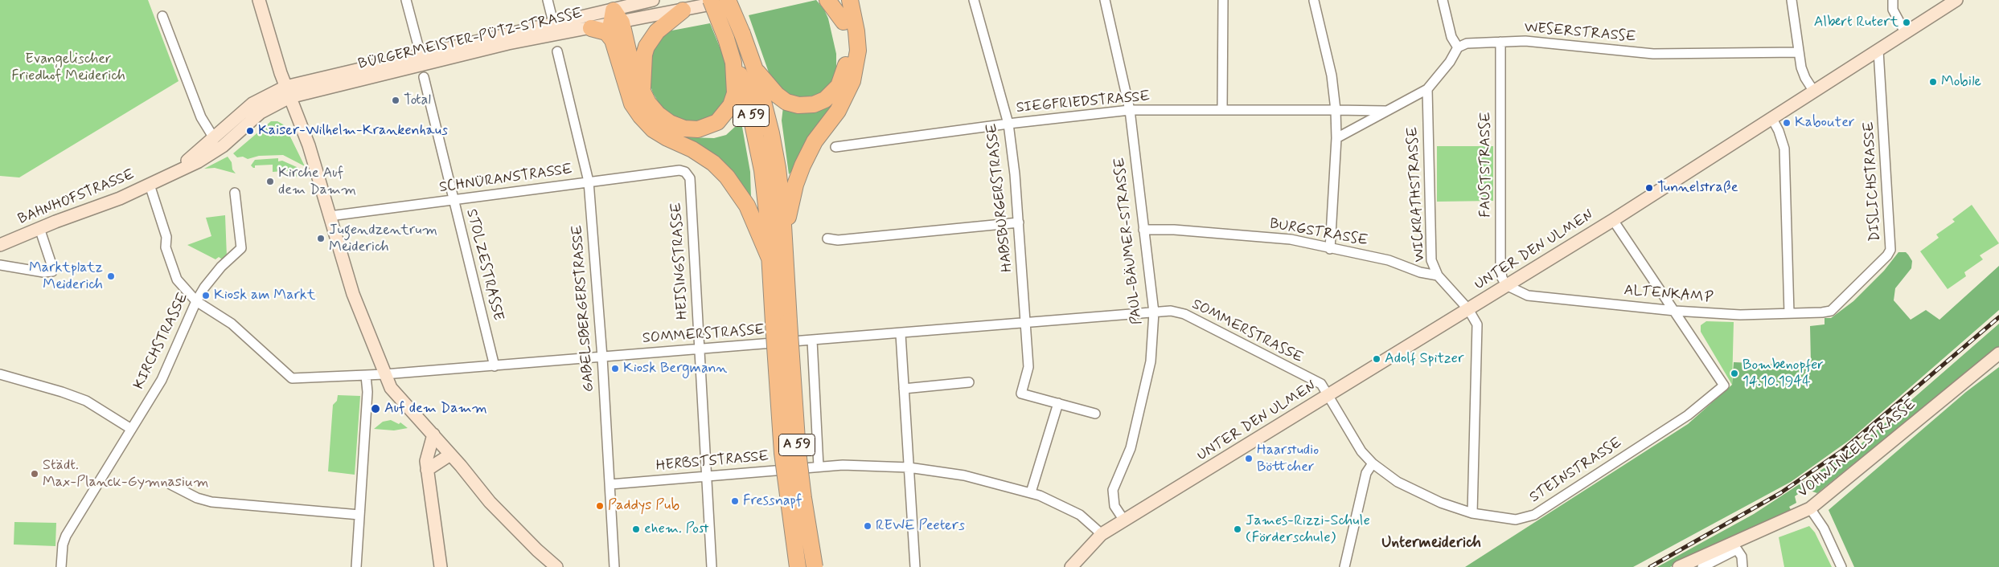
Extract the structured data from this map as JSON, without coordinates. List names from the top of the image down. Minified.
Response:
{"streets":{"highway":["A 59"],"street":["WESERSTRASSE","BÜRGERMEISTER-PÜTZ-STRASSE","SIEGFRIEDSTRASSE","FAUSTSTRASSE","SCHNÜRANSTRASSE","DISLICHSTRASSE","WICKRATHSTRASSE","BAHNHOFSTRASSE","HABSBURGERSTRASSE","BURGSTRASSE","PAUL-BÄUMER-STRASSE","UNTER DEN ULMEN","HEISINGSTRASSE","STOLZESTRASSE","ALTENKAMP","GABELSBERGERSTRASSE","SOMMERSTRASSE","KIRCHSTRASSE","VOHWINKELSTRASSE","HERBSTSTRASSE","STEINSTRASSE"]},"crossings":[["WESERSTRASSE","FAUSTSTRASSE"],["BÜRGERMEISTER-PÜTZ-STRASSE","A 59"],["BÜRGERMEISTER-PÜTZ-STRASSE","BAHNHOFSTRASSE"],["SIEGFRIEDSTRASSE","HABSBURGERSTRASSE"],["SIEGFRIEDSTRASSE","PAUL-BÄUMER-STRASSE"],["FAUSTSTRASSE","UNTER DEN ULMEN"],["FAUSTSTRASSE","ALTENKAMP"],["SCHNÜRANSTRASSE","HEISINGSTRASSE"],["SCHNÜRANSTRASSE","STOLZESTRASSE"],["SCHNÜRANSTRASSE","GABELSBERGERSTRASSE"],["DISLICHSTRASSE","UNTER DEN ULMEN"],["DISLICHSTRASSE","ALTENKAMP"],["WICKRATHSTRASSE","BURGSTRASSE"],["WICKRATHSTRASSE","UNTER DEN ULMEN"],["WICKRATHSTRASSE","STEINSTRASSE"],["BAHNHOFSTRASSE","SOMMERSTRASSE"],["HABSBURGERSTRASSE","SOMMERSTRASSE"],["BURGSTRASSE","PAUL-BÄUMER-STRASSE"],["PAUL-BÄUMER-STRASSE","UNTER DEN ULMEN"],["PAUL-BÄUMER-STRASSE","SOMMERSTRASSE"],["UNTER DEN ULMEN","ALTENKAMP"],["UNTER DEN ULMEN","SOMMERSTRASSE"],["UNTER DEN ULMEN","STEINSTRASSE"],["HEISINGSTRASSE","SOMMERSTRASSE"],["HEISINGSTRASSE","HERBSTSTRASSE"],["STOLZESTRASSE","SOMMERSTRASSE"],["ALTENKAMP","STEINSTRASSE"],["GABELSBERGERSTRASSE","SOMMERSTRASSE"],["GABELSBERGERSTRASSE","HERBSTSTRASSE"],["SOMMERSTRASSE","KIRCHSTRASSE"],["SOMMERSTRASSE","STEINSTRASSE"]],"districts":["Untermeiderich"],"parks":["Evangelischer Friedhof Meiderich"],"places":["Albert Rutert","Mobile","Total","Kabouter","Kaiser-Wilhelm-Krankenhaus","Kirche Auf dem Damm","Tunnelstraße","Jugendzentrum Meiderich","Marktplatz Meiderich","Kiosk am Markt","Adolf Spitzer","Kiosk Bergmann","Bombenopfer 14.10.1944","Auf dem Damm","Haarstudio Böttcher","Städt. Max-Planck-Gymnasium","Fressnapf","Paddys Pub","REWE Peeters","ehem. Post","James-Rizzi-Schule (Förderschule)"]}
